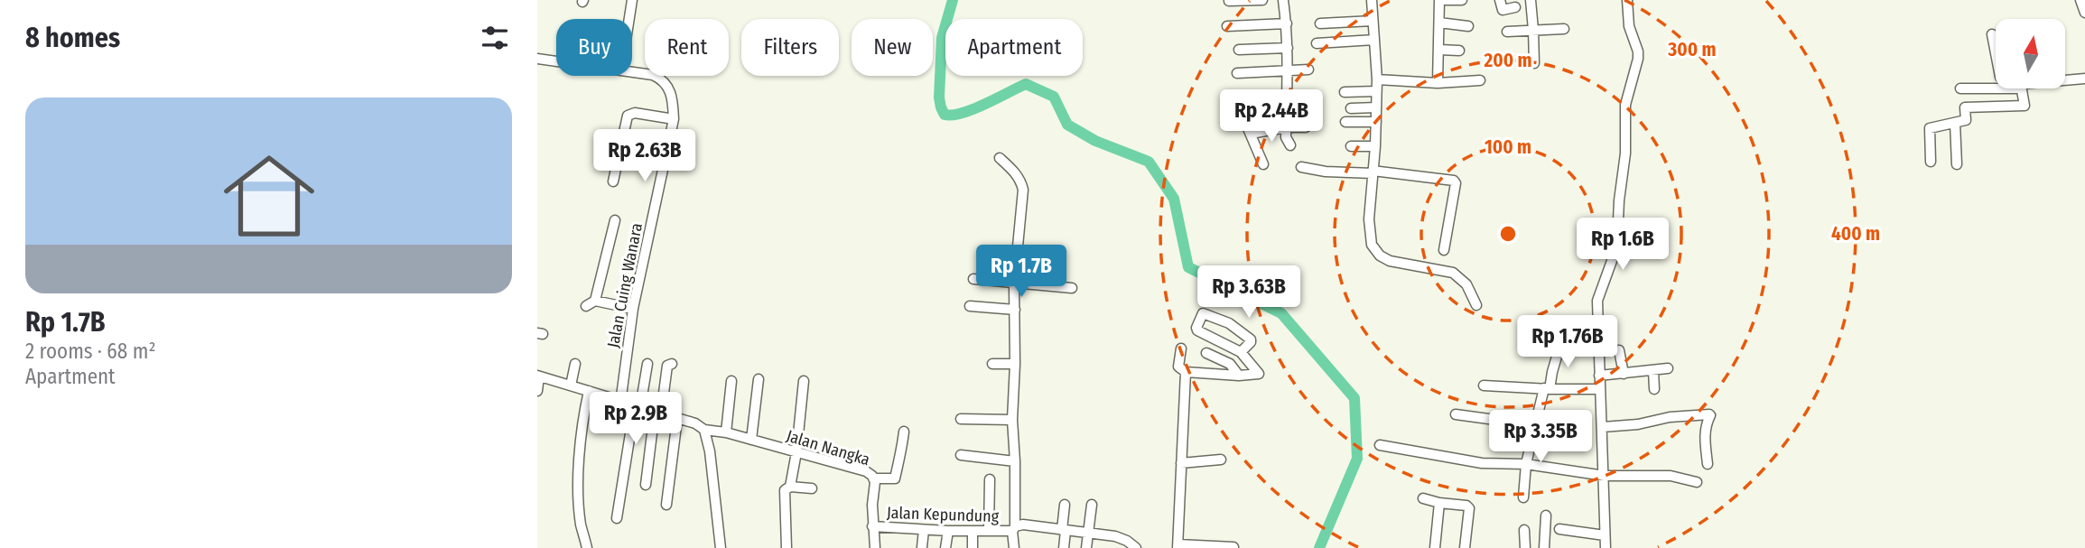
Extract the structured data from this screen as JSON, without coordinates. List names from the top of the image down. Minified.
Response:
{"streets":{"street":["Jalan Cuing Wanara","Jalan Nangka","Jalan Kepundung"]},"crossings":[["Jalan Cuing Wanara","Jalan Nangka"],["Jalan Nangka","Jalan Kepundung"]],"north":"top","page":{"heading":"8 homes","chip":["Buy","Rent","Filters","New","Apartment"],"list":[{"name":"Rp 1.7B","note":"2 rooms · 68 m² · Apartment"}],"price":["Rp 2.44B","Rp 2.63B","Rp 1.6B","Rp 1.7B","Rp 3.63B","Rp 1.76B","Rp 2.9B","Rp 3.35B"]},"rings":["300 m","200 m","100 m","400 m"]}
